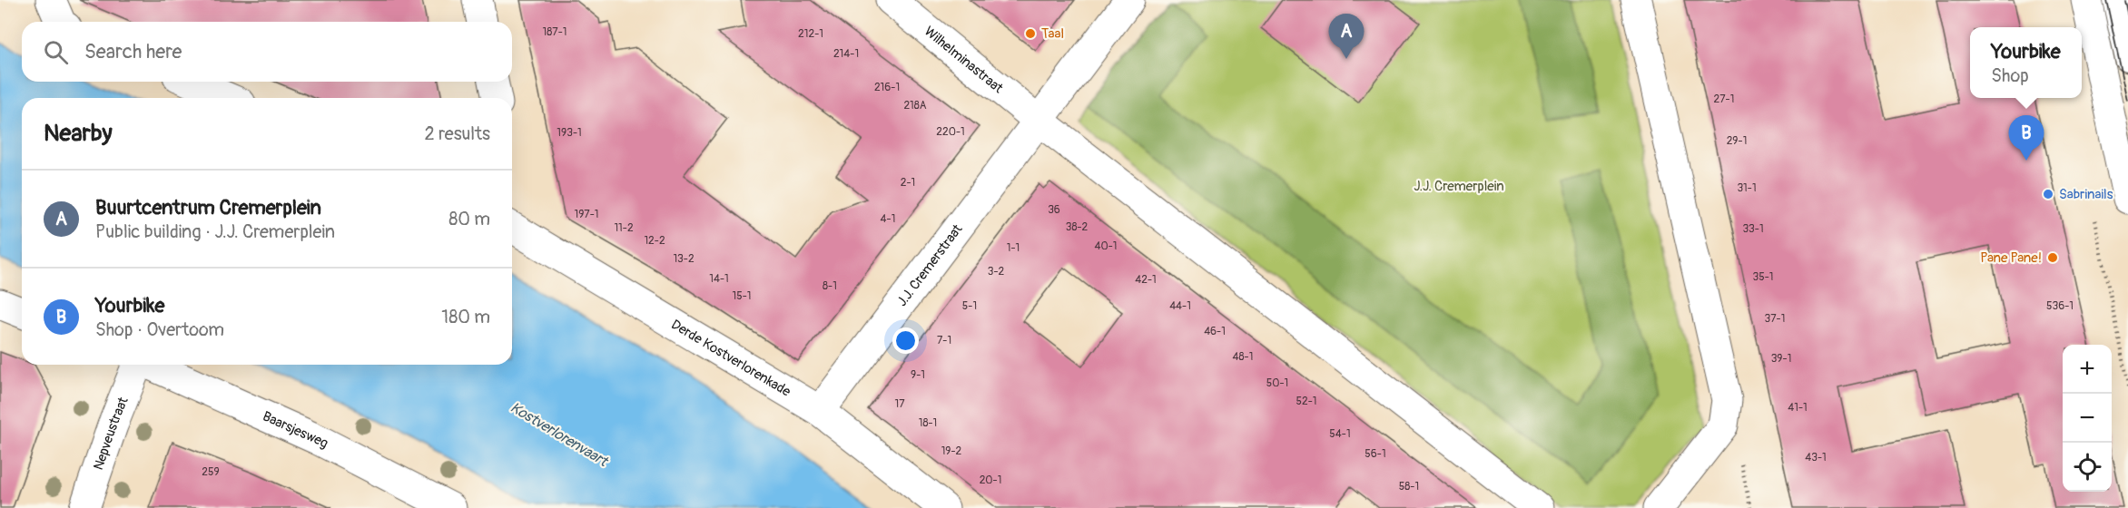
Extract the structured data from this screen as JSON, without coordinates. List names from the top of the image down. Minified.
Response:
{"streets":{"street":["Wilhelminastraat","J.J. Cremerstraat","Derde Kostverlorenkade","Baarsjesweg","Nepveustraat"]},"crossings":[["Wilhelminastraat","J.J. Cremerstraat"],["J.J. Cremerstraat","Derde Kostverlorenkade"]],"water":["Kostverlorenvaart"],"parks":["J.J. Cremerplein"],"places":["Taal","Sabrinails","Pane Pane!"],"house_numbers":["187-1","212-1","214-1","216-1","27-1","218A","220-1","193-1","29-1","2-1","31-1","36","197-1","4-1","38-2","11-2","33-1","12-2","40-1","1-1","13-2","3-2","35-1","14-1","42-1","8-1","15-1","5-1","44-1","536-1","37-1","46-1","7-1","48-1","39-1","9-1","50-1","52-1","17","41-1","18-1","54-1","19-2","56-1","43-1","259","20-1","58-1"],"page":{"pins":["A","B"],"search":"Search here","popup":["Yourbike","Shop"],"heading":["Nearby","2 results"],"list":[{"mark":"A","name":"Buurtcentrum Cremerplein","note":"Public building · J.J. Cremerplein","value":"80 m"},{"mark":"B","name":"Yourbike","note":"Shop · Overtoom","value":"180 m"}],"map_buttons":["+","−"]}}
